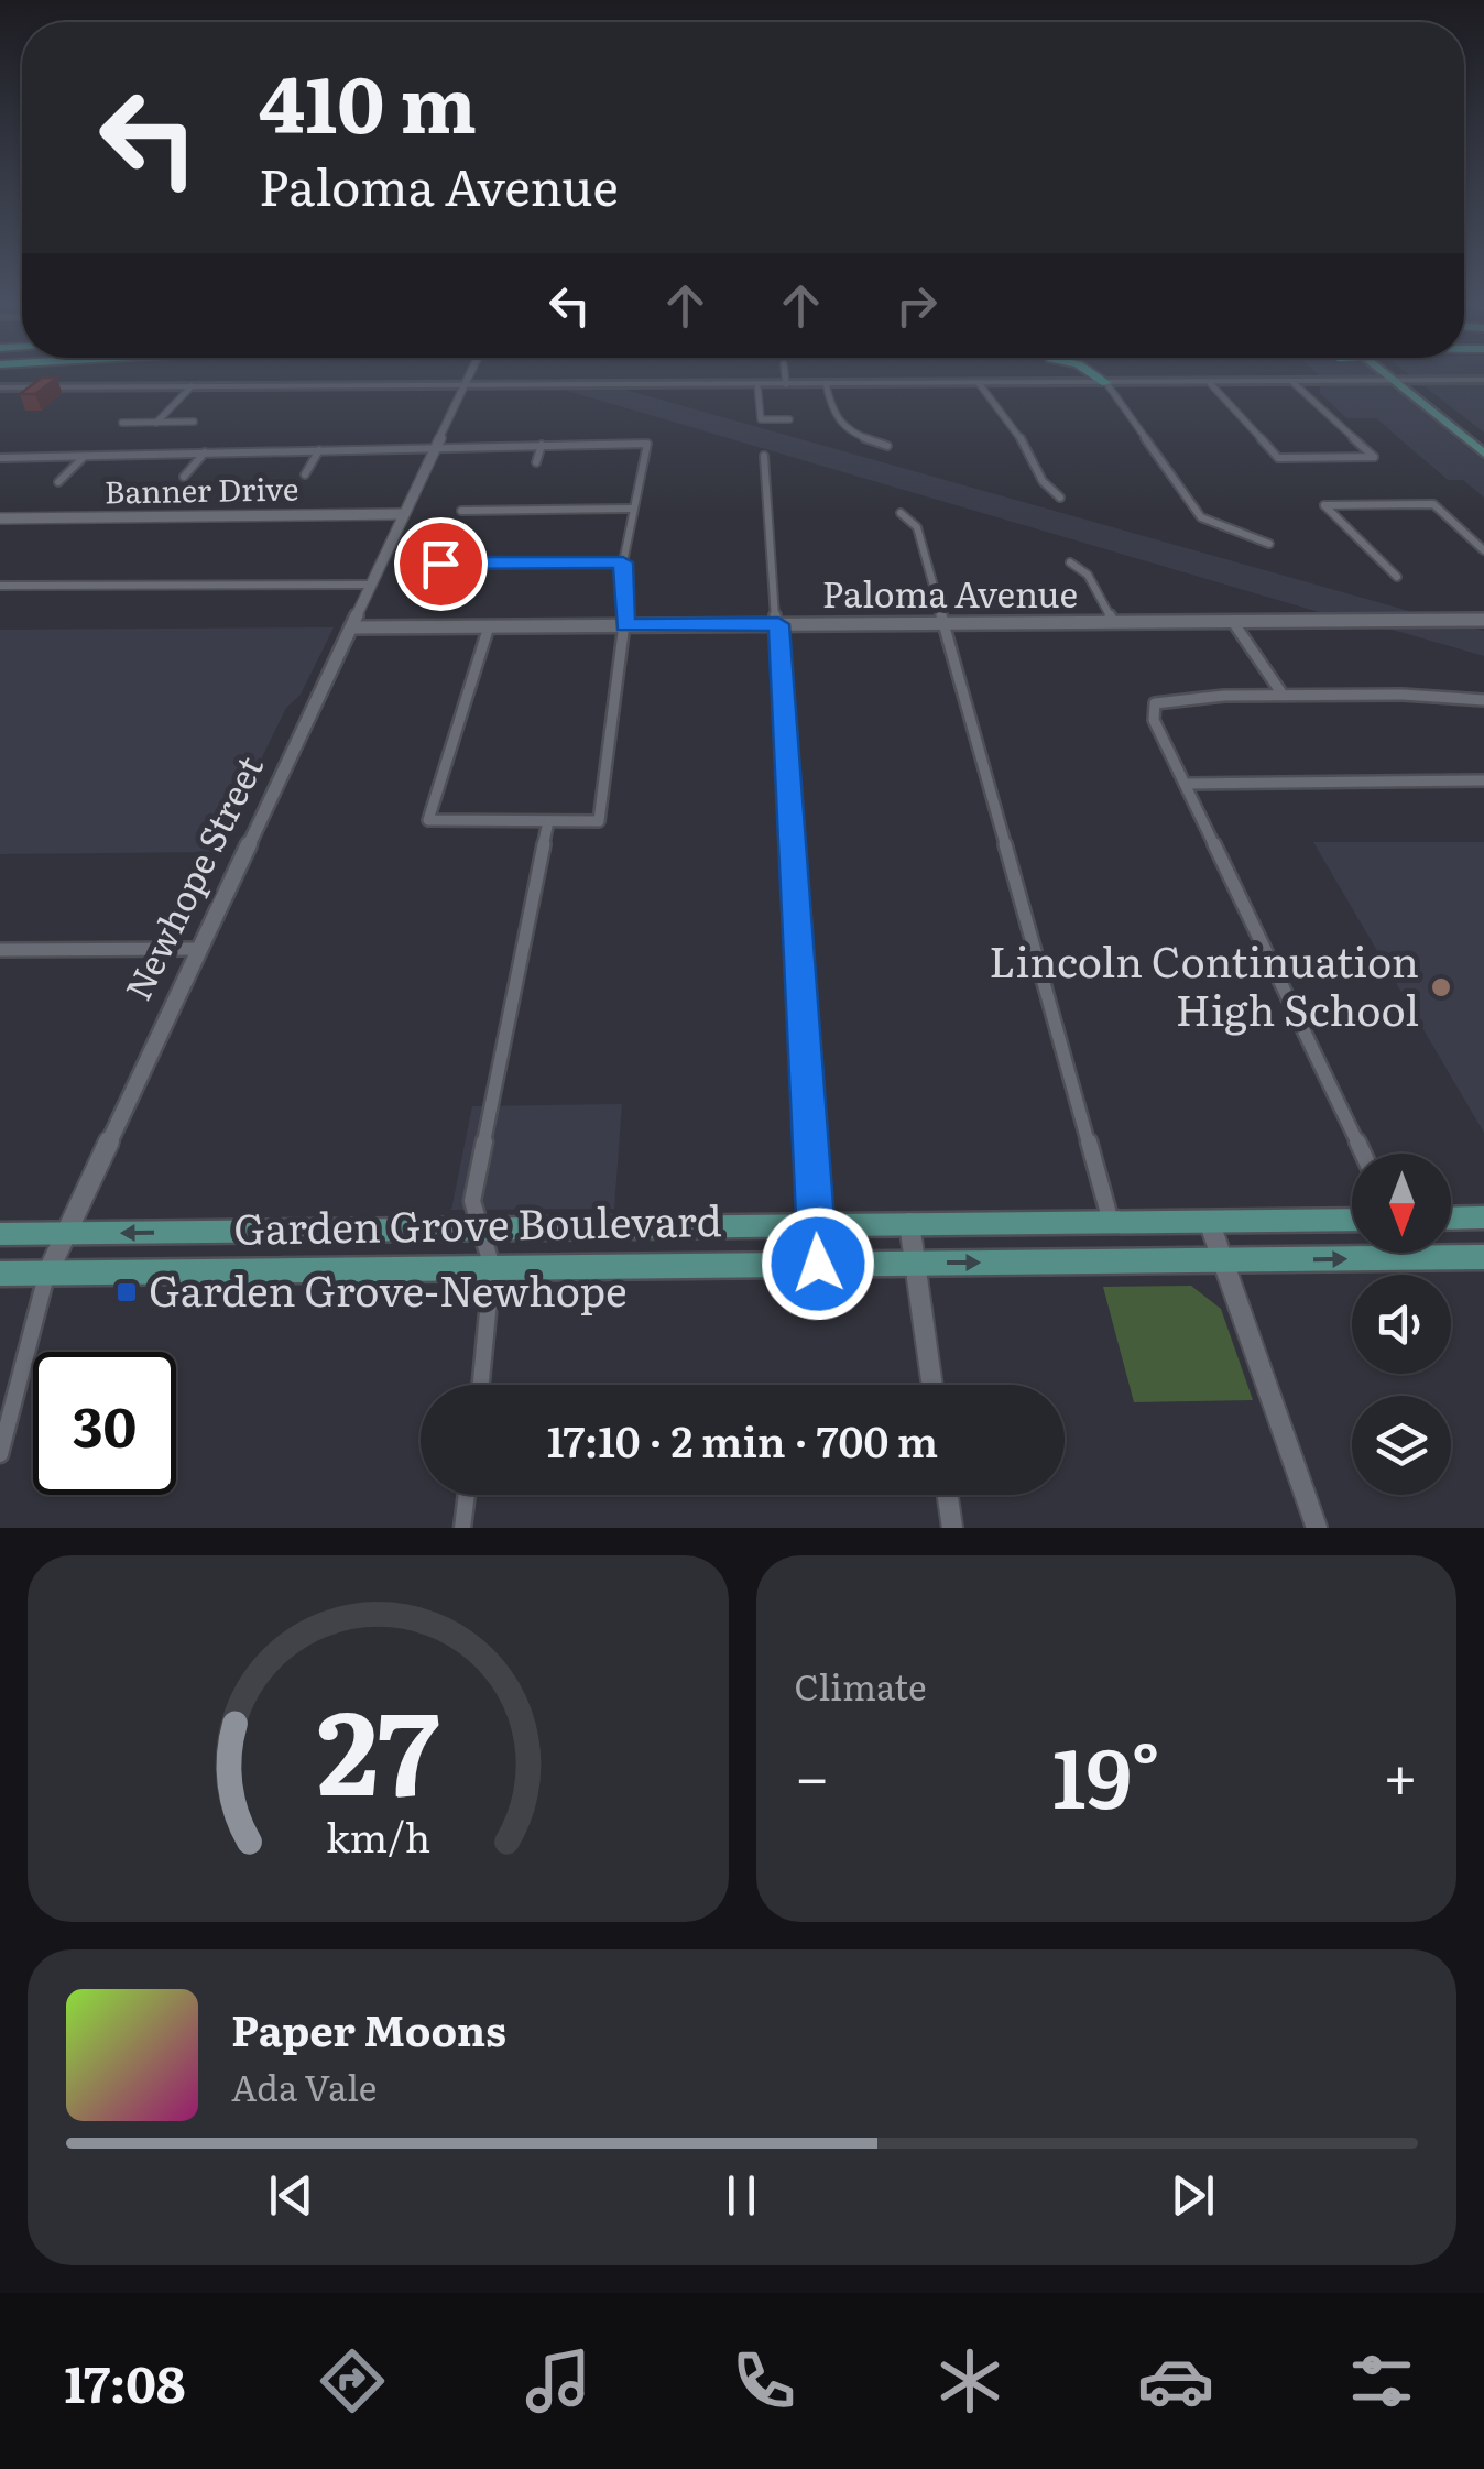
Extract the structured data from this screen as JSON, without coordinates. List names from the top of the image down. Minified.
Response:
{"streets":{"main road":["Garden Grove Boulevard"],"street":["Banner Drive","Paloma Avenue","Newhope Street"]},"crossings":[["Banner Drive","Newhope Street"],["Paloma Avenue","Newhope Street"],["Newhope Street","Garden Grove Boulevard"]],"places":{"other":["Lincoln Continuation High School"],"transit":["Garden Grove-Newhope"]},"north":"bottom","page":{"turn":["410 m","Paloma Avenue"],"limit":"30","trip":"17:10 · 2 min · 700 m","tile":"Climate","heat":["−","19°","+"],"song":["Paper Moons","Ada Vale"],"tabs":"17:08","gauge":["27","km/h"]}}
